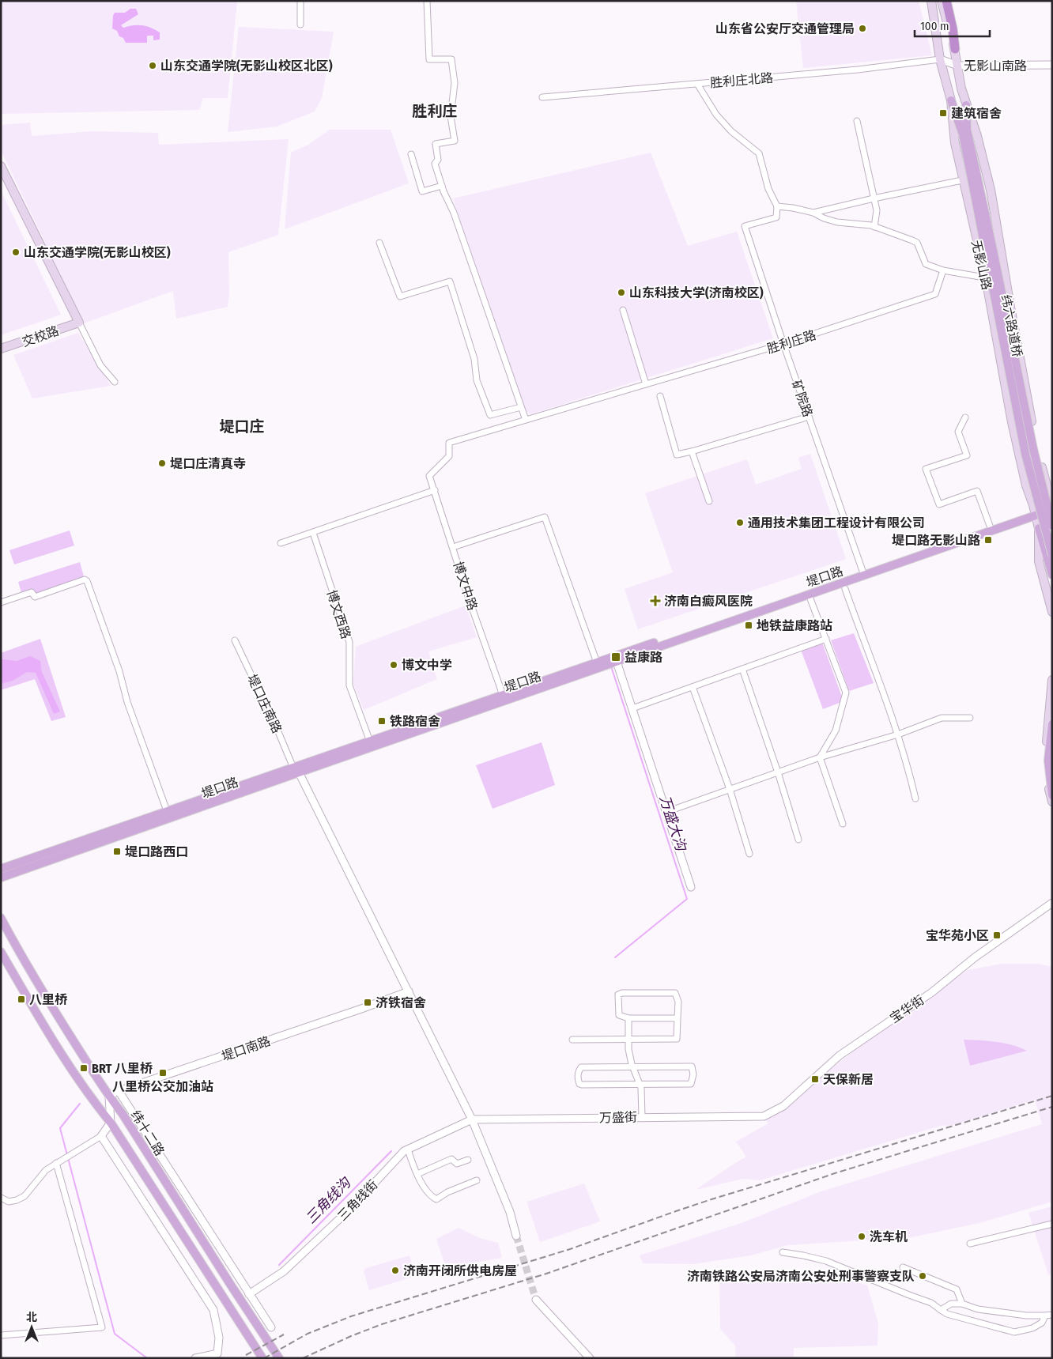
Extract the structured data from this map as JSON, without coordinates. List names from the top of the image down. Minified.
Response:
{"streets":{"main road":["无影山路","纬六路道桥","交校路","堤口路","纬十二路"],"street":["无影山南路","胜利庄北路","胜利庄路","矿院路","博文中路","博文西路","堤口庄南路","宝华街","堤口南路","万盛街","三角线街"]},"crossings":[["无影山南路","胜利庄北路"],["无影山南路","无影山路"],["胜利庄北路","无影山路"],["无影山路","纬六路道桥"],["无影山路","堤口路"],["胜利庄路","矿院路"],["胜利庄路","博文中路"],["矿院路","堤口路"],["堤口路","博文中路"],["堤口路","博文西路"],["堤口路","堤口庄南路"],["宝华街","万盛街"],["堤口南路","纬十二路"],["万盛街","三角线街"]],"districts":["胜利庄","堤口庄"],"water":["万盛大沟","三角线沟"],"places":{"other":["山东省公安厅交通管理局","山东交通学院(无影山校区北区)","山东交通学院(无影山校区)","山东科技大学(济南校区)","堤口庄清真寺","通用技术集团工程设计有限公司","博文中学","洗车机","济南开闭所供电房屋","济南铁路公安局济南公安处刑事警察支队"],"transit":["建筑宿舍","堤口路无影山路","地铁益康路站","益康路","铁路宿舍","堤口路西口","宝华苑小区","八里桥","济铁宿舍","BRT 八里桥","八里桥公交加油站","天保新居"],"health":["济南白癜风医院"]},"scale_bar":"100 m","north":"top"}
